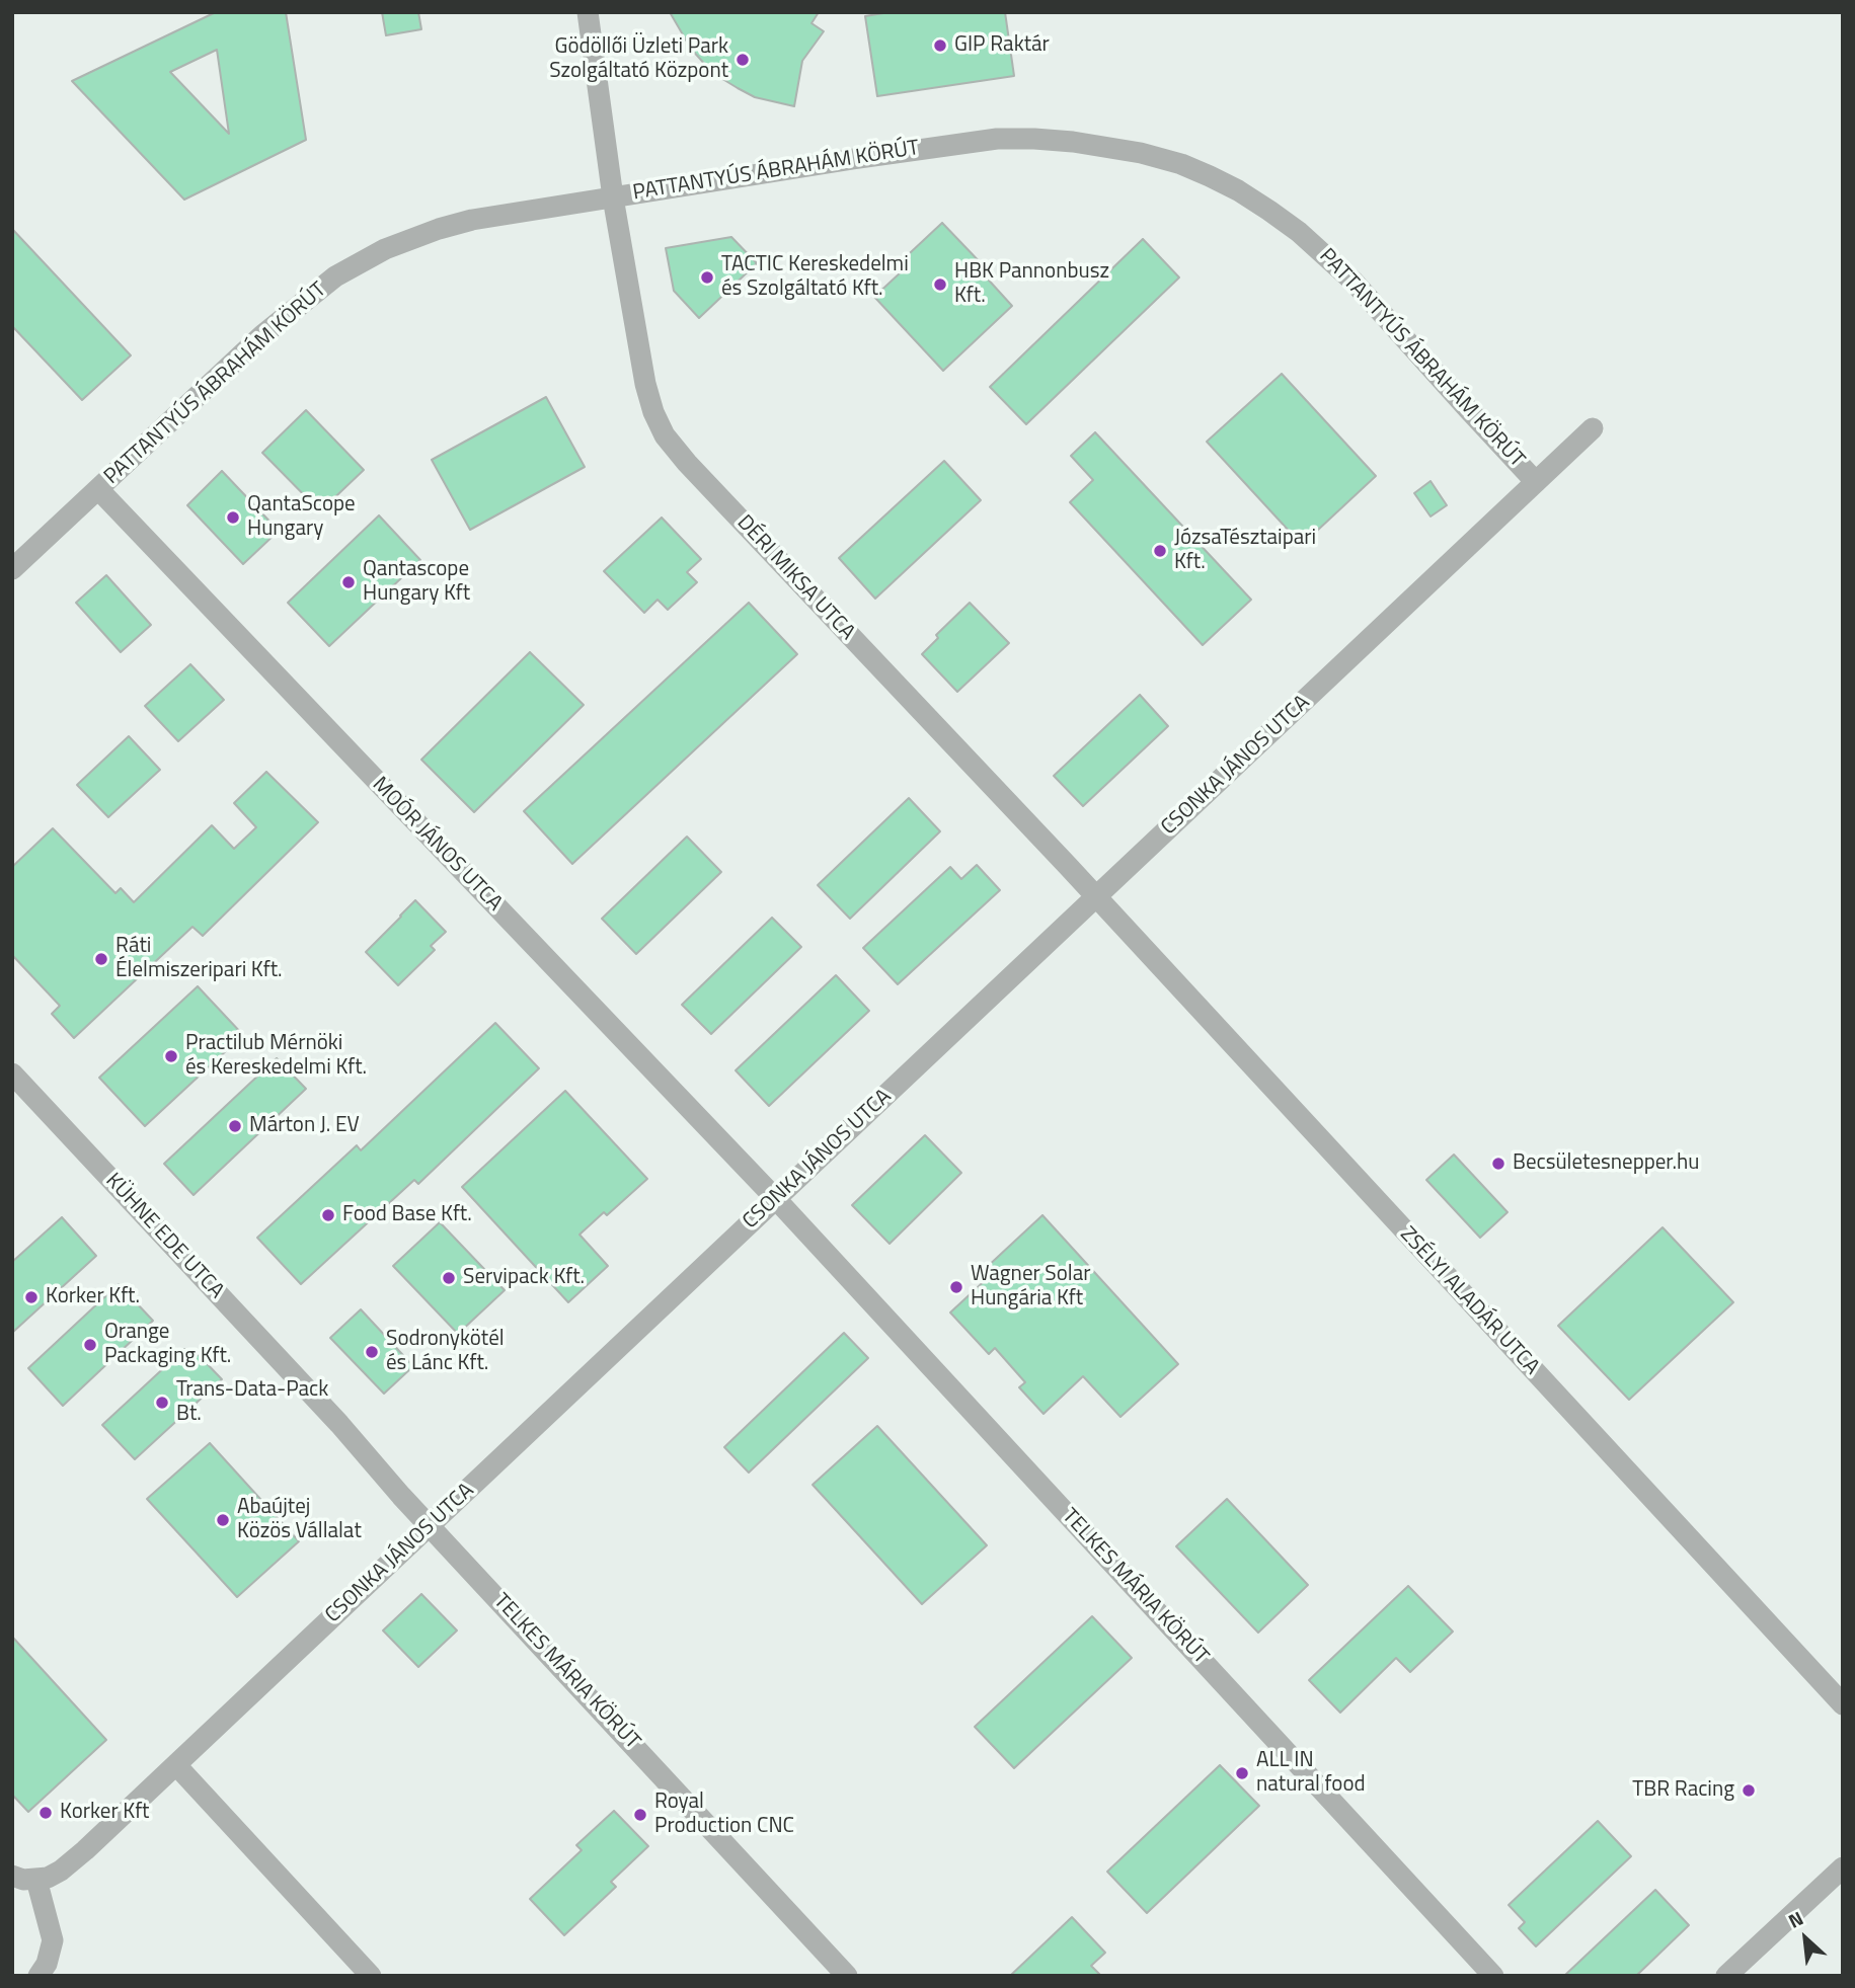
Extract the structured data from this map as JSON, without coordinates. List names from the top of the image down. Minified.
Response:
{"streets":{"street":["PATTANTYÚS ÁBRAHÁM KÖRÚT","DÉRI MIKSA UTCA","CSONKA JÁNOS UTCA","MOÓR JÁNOS UTCA","KÜHNE EDE UTCA","ZSÉLYI ALADÁR UTCA","TELKES MÁRIA KÖRÚT"]},"crossings":[["PATTANTYÚS ÁBRAHÁM KÖRÚT","DÉRI MIKSA UTCA"],["PATTANTYÚS ÁBRAHÁM KÖRÚT","CSONKA JÁNOS UTCA"],["PATTANTYÚS ÁBRAHÁM KÖRÚT","MOÓR JÁNOS UTCA"],["DÉRI MIKSA UTCA","CSONKA JÁNOS UTCA"],["DÉRI MIKSA UTCA","ZSÉLYI ALADÁR UTCA"],["CSONKA JÁNOS UTCA","MOÓR JÁNOS UTCA"],["CSONKA JÁNOS UTCA","KÜHNE EDE UTCA"],["CSONKA JÁNOS UTCA","ZSÉLYI ALADÁR UTCA"],["CSONKA JÁNOS UTCA","TELKES MÁRIA KÖRÚT"],["MOÓR JÁNOS UTCA","TELKES MÁRIA KÖRÚT"],["KÜHNE EDE UTCA","TELKES MÁRIA KÖRÚT"]],"places":["GIP Raktár","Gödöllői Üzleti Park Szolgáltató Központ","TACTIC Kereskedelmi és Szolgáltató Kft.","HBK Pannonbusz Kft.","QantaScope Hungary","JózsaTésztaipari Kft.","Qantascope Hungary Kft","Ráti Élelmiszeripari Kft.","Practilub Mérnöki és Kereskedelmi Kft.","Márton J. EV","Becsületesnepper.hu","Food Base Kft.","Servipack Kft.","Wagner Solar Hungária Kft","Korker Kft.","Orange Packaging Kft.","Sodronykötél és Lánc Kft.","Trans-Data-Pack Bt.","Abaújtej Közös Vállalat","ALL IN natural food","TBR Racing","Korker Kft","Royal Production CNC"],"north":"top left"}
